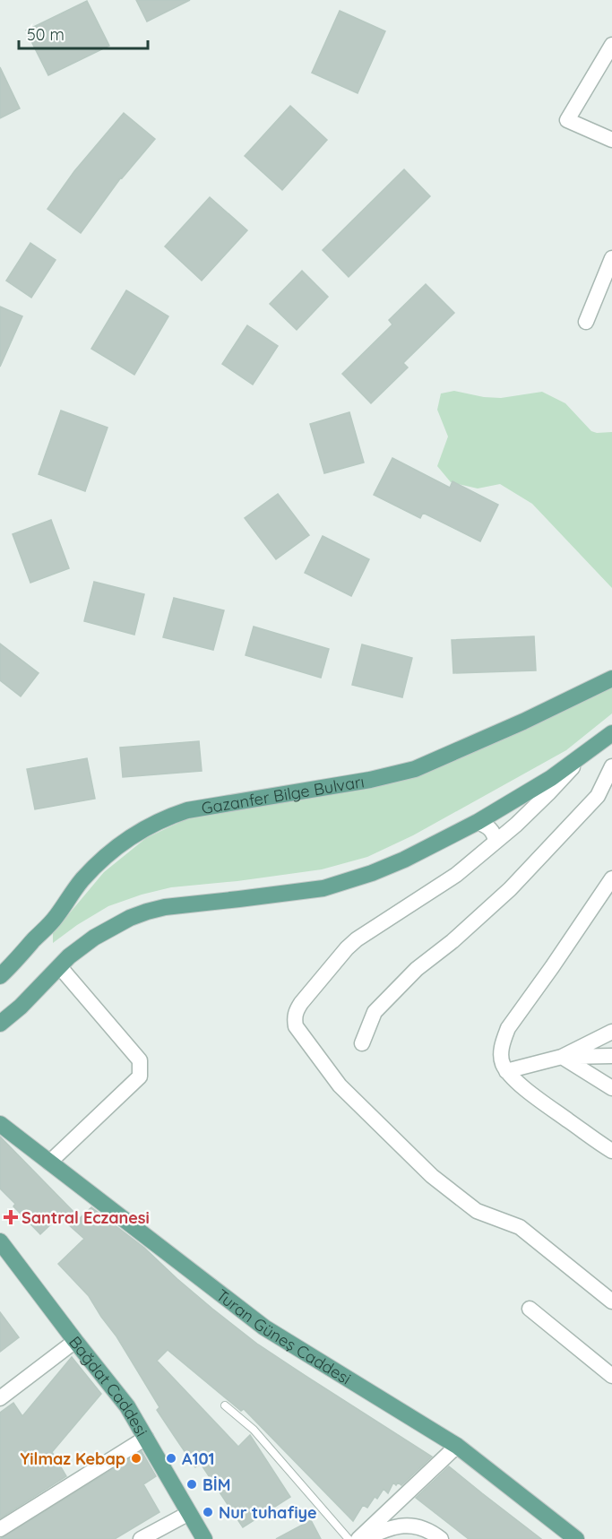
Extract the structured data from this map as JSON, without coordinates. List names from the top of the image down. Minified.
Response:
{"streets":{"main road":["Gazanfer Bilge Bulvarı","Turan Güneş Caddesi","Bağdat Caddesi"]},"places":{"health":["Santral Eczanesi"],"other":["Yilmaz Kebap","A101","BİM","Nur tuhafiye"]},"scale_bar":"50 m"}
